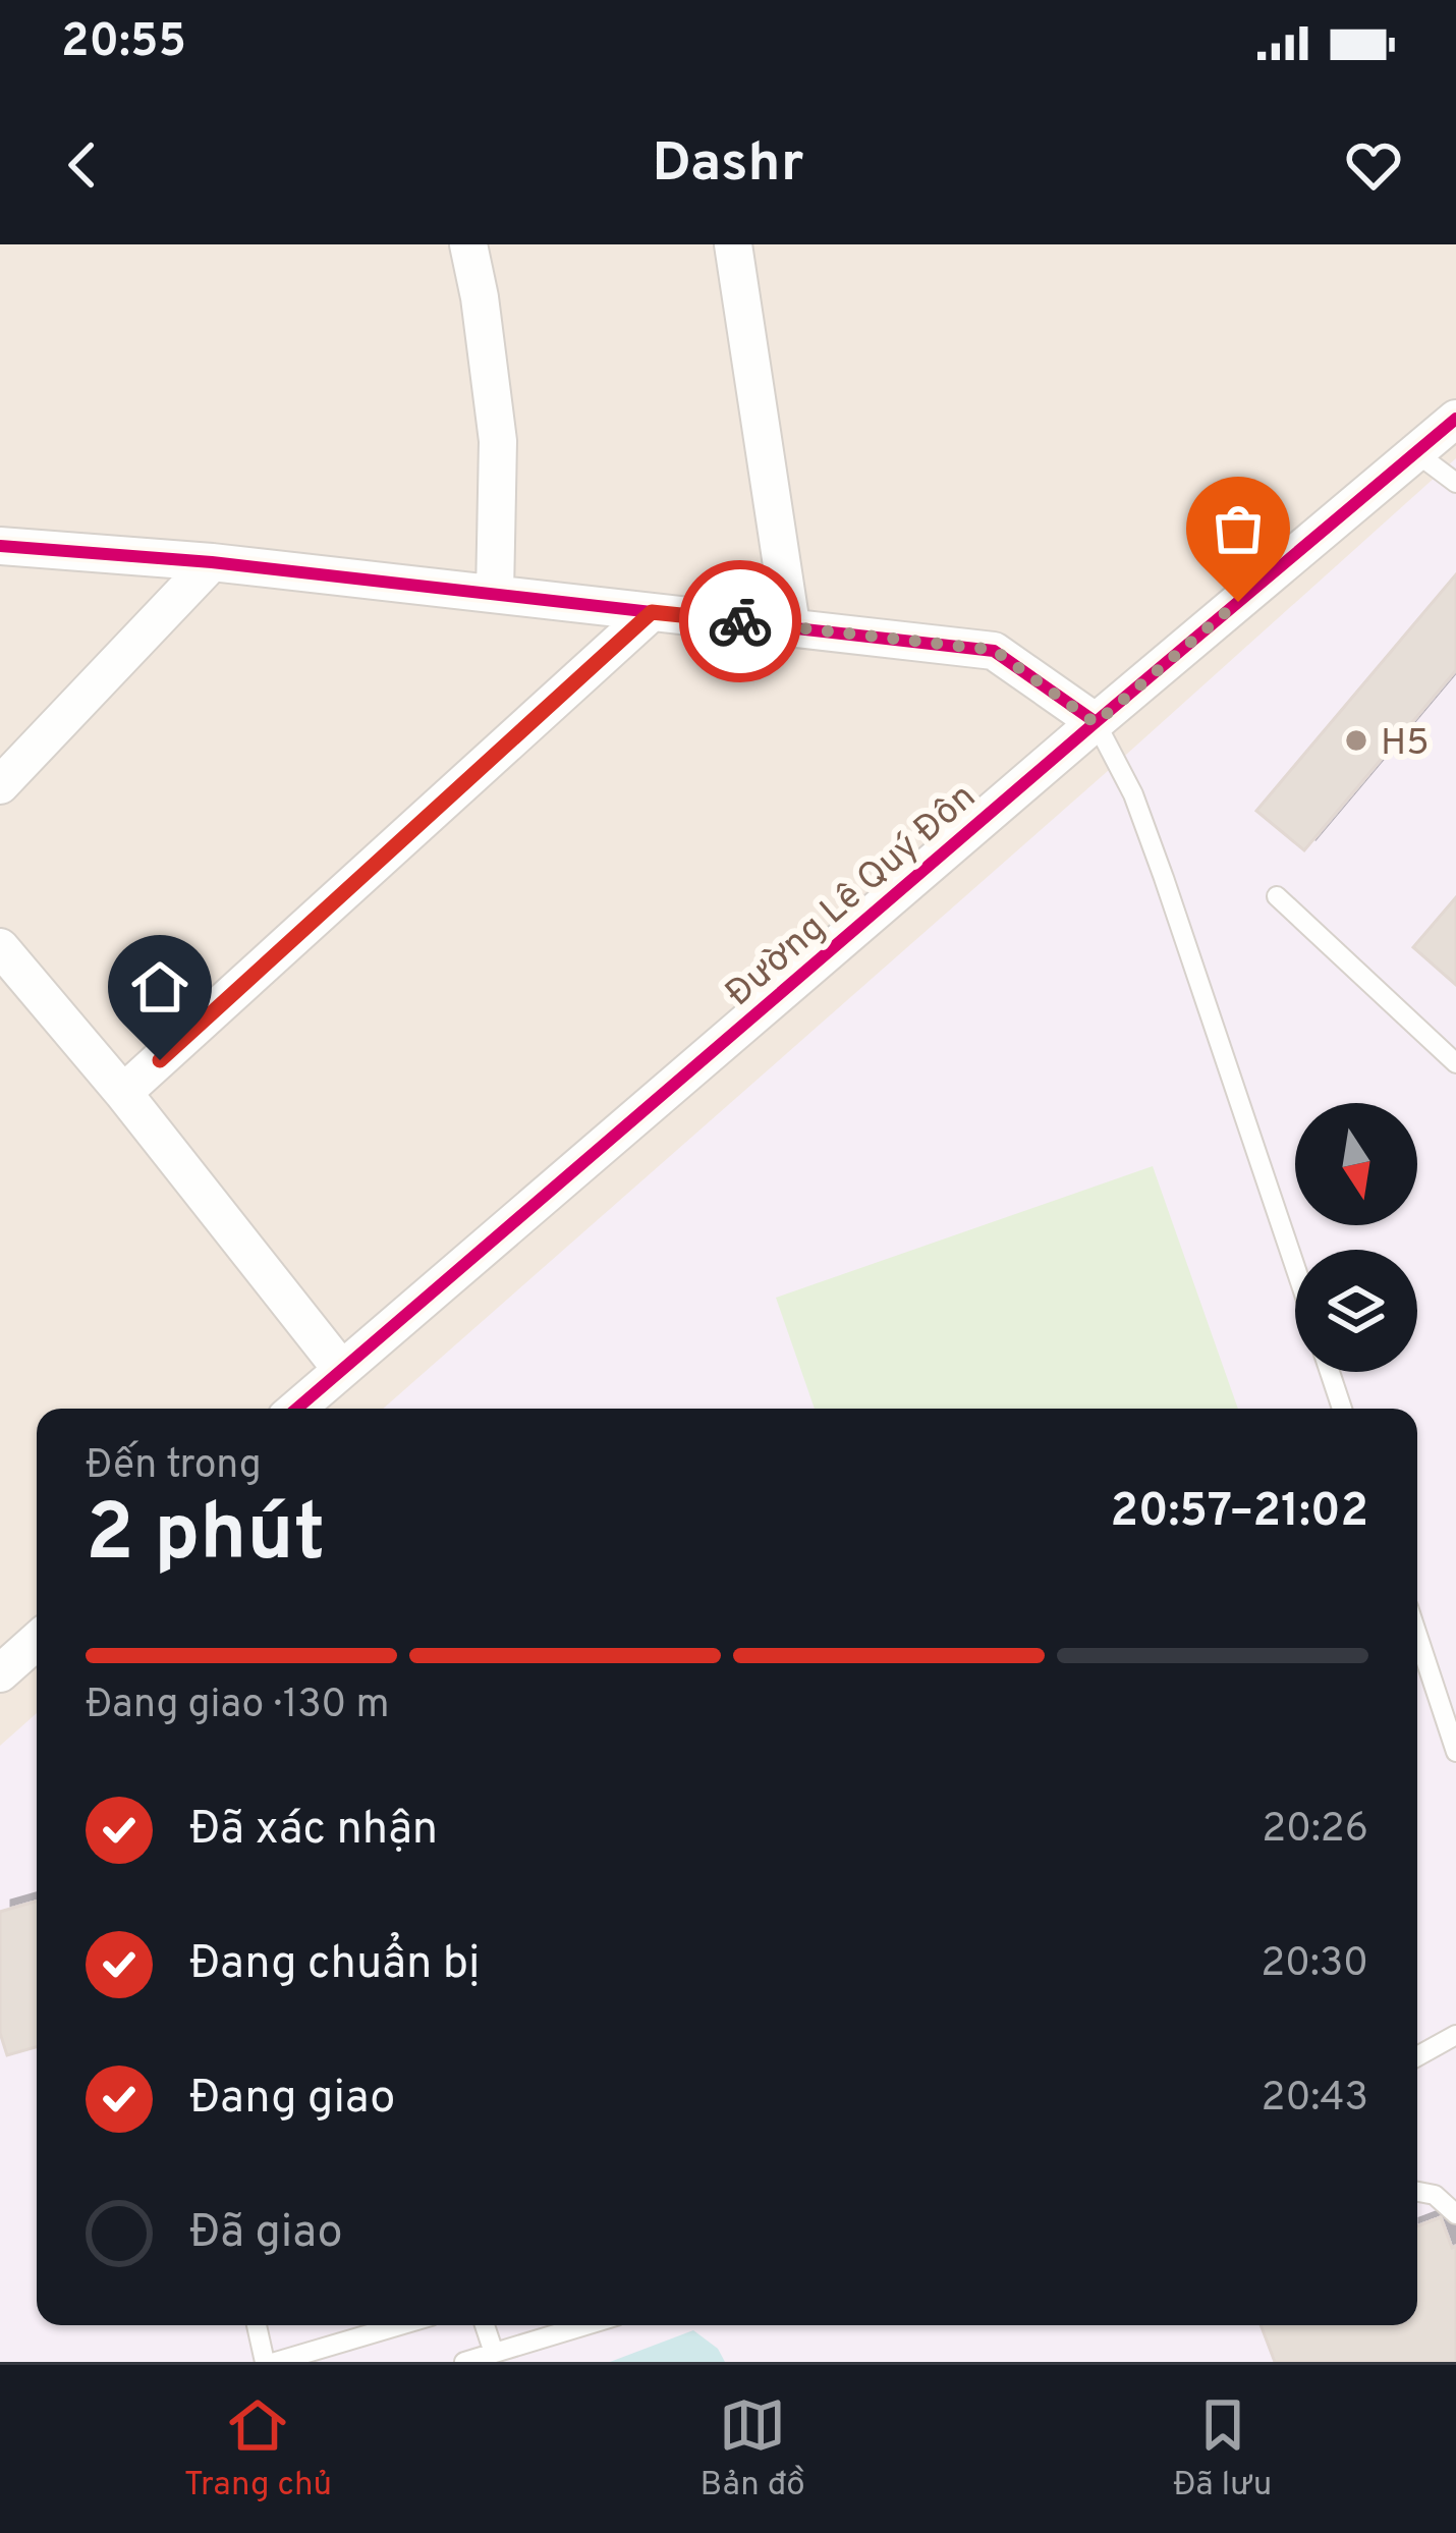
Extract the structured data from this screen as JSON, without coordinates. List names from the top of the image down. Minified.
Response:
{"streets":{"street":["Đường Lê Quý Đôn"]},"places":["H5"],"north":"bottom","page":{"status":"20:55","header":"Dashr","heading":["2 phút","Đến trong","20:57–21:02"],"bar":"Đang giao · 130 m","list":[["Đã xác nhận","20:26"],["Đang chuẩn bị","20:30"],["Đang giao","20:43"],"Đã giao"],"tabs":["Trang chủ","Bản đồ","Đã lưu"]}}
